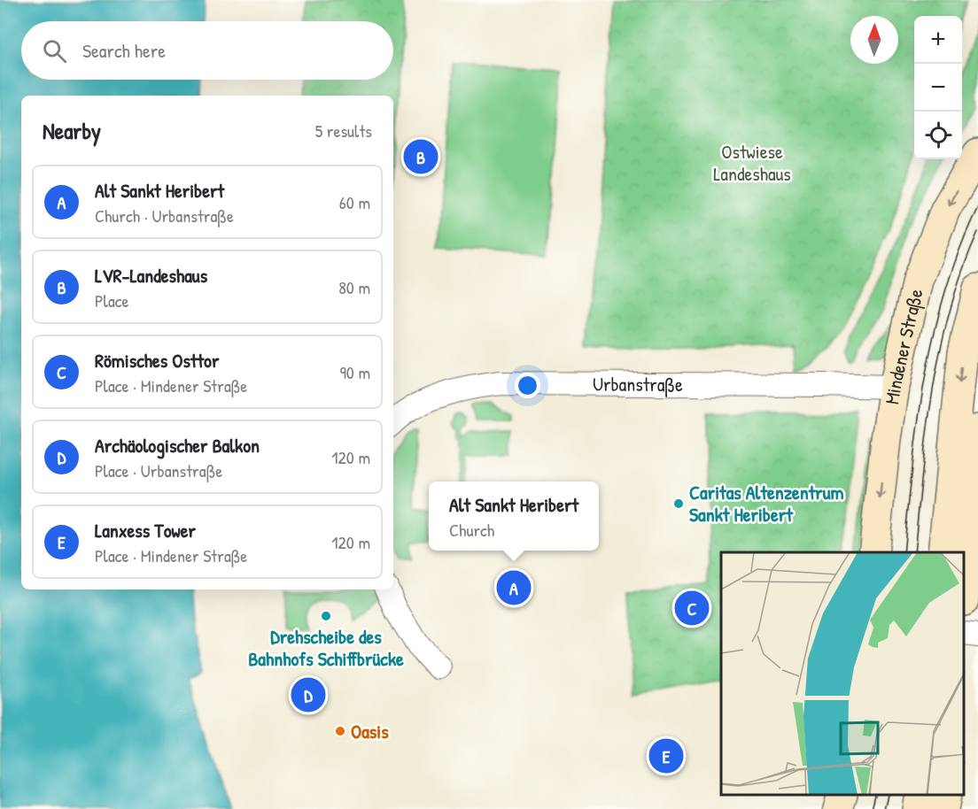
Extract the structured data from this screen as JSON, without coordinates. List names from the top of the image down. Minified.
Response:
{"streets":{"main road":["Mindener Straße"],"street":["Urbanstraße"]},"crossings":[["Mindener Straße","Urbanstraße"]],"parks":["Ostwiese Landeshaus"],"places":["Caritas Altenzentrum Sankt Heribert","Drehscheibe des Bahnhofs Schiffbrücke","Oasis"],"north":"top","page":{"map_buttons":["+","−"],"search":"Search here","heading":["Nearby","5 results"],"pins":["B","A","C","D","E"],"list":[{"mark":"A","name":"Alt Sankt Heribert","note":"Church · Urbanstraße","value":"60 m"},{"mark":"B","name":"LVR-Landeshaus","note":"Place","value":"80 m"},{"mark":"C","name":"Römisches Osttor","note":"Place · Mindener Straße","value":"90 m"},{"mark":"D","name":"Archäologischer Balkon","note":"Place · Urbanstraße","value":"120 m"},{"mark":"E","name":"Lanxess Tower","note":"Place · Mindener Straße","value":"120 m"}],"popup":["Alt Sankt Heribert","Church"]}}
